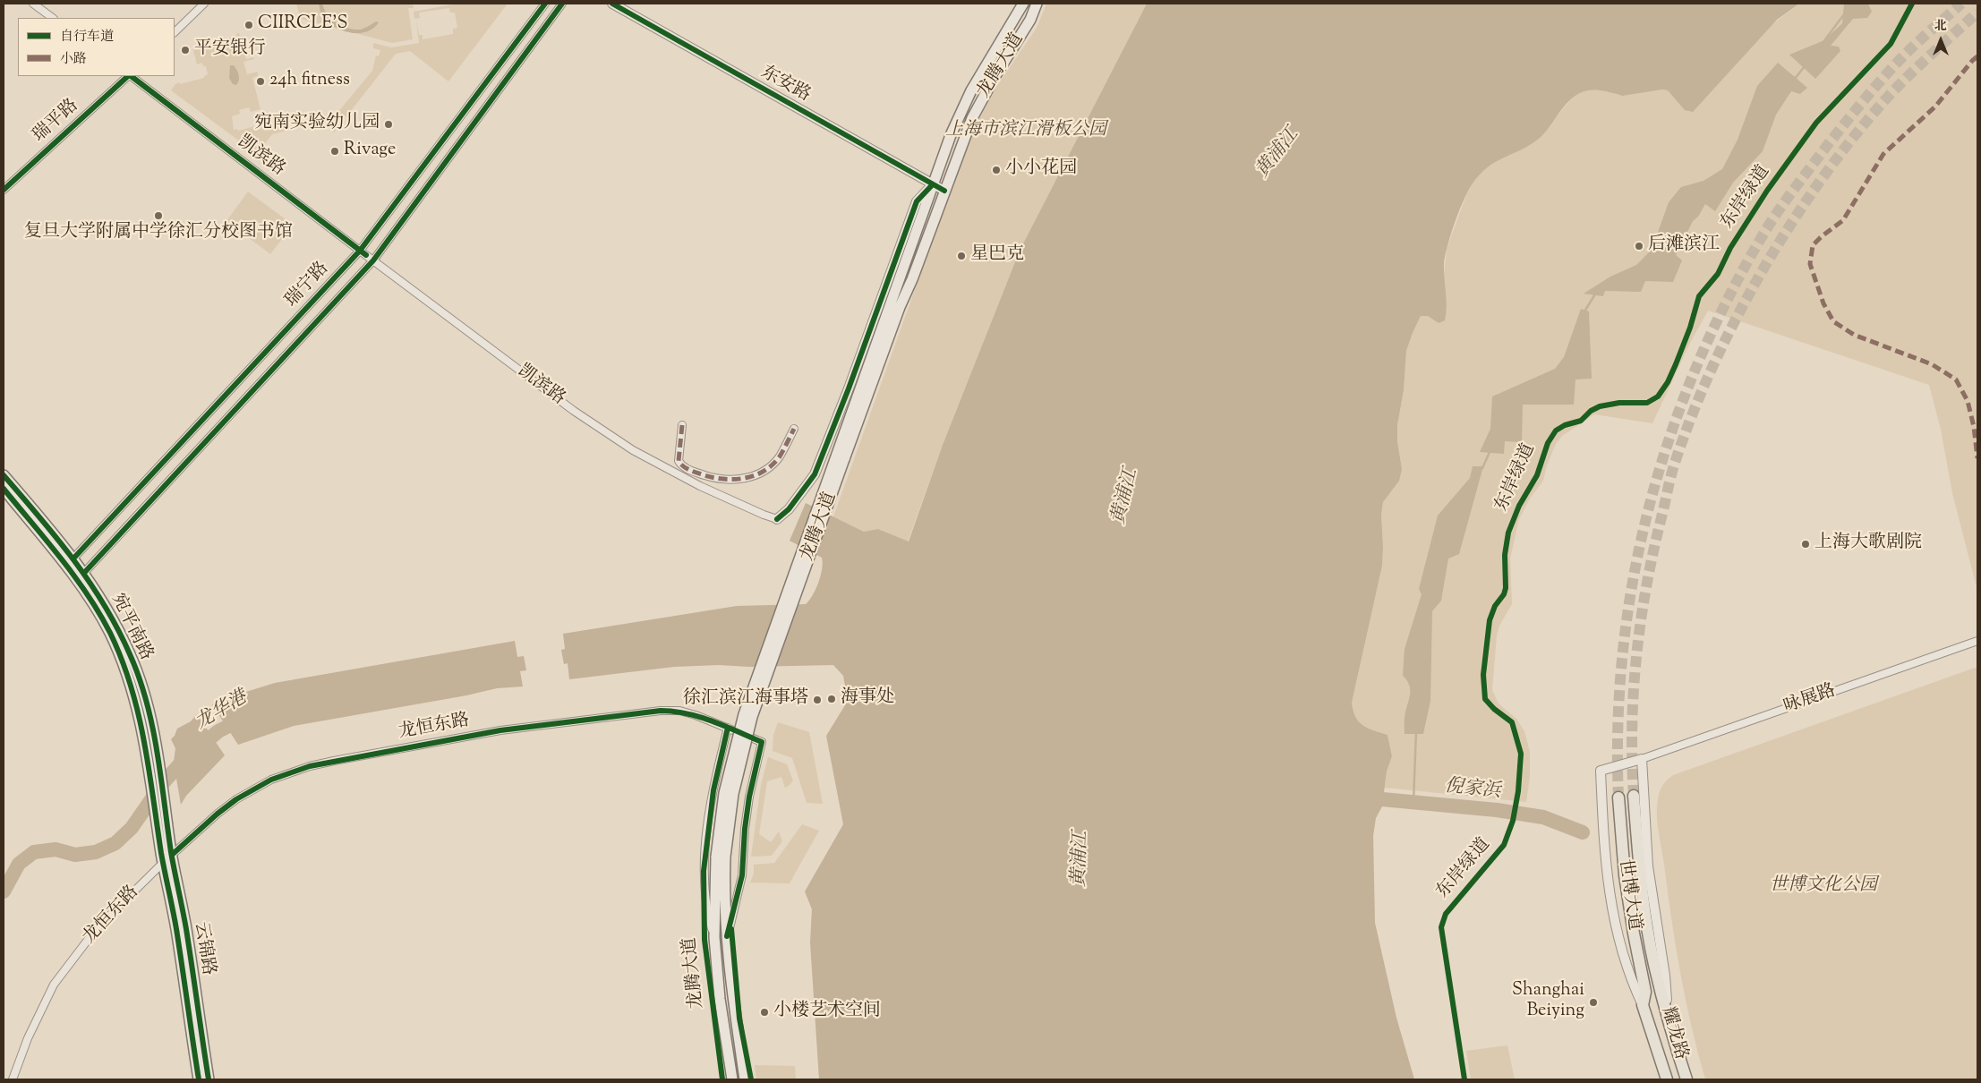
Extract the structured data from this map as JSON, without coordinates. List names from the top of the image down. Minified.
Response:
{"streets":{"main road":["龙腾大道","宛平南路","世博大道","云锦路","耀龙路"],"street":["东安路","瑞平路","凯滨路","瑞宁路","咏展路","龙恒东路"],"cycle path":["东岸绿道"]},"crossings":[["龙腾大道","东安路"],["龙腾大道","龙恒东路"],["凯滨路","瑞宁路"],["瑞宁路","宛平南路"],["宛平南路","云锦路"],["龙恒东路","云锦路"],["世博大道","耀龙路"]],"water":["黄浦江","龙华港","倪家浜"],"parks":["上海市滨江滑板公园","世博文化公园"],"places":["CIIRCLE'S","平安银行","24h fitness","宛南实验幼儿园","Rivage","小小花园","复旦大学附属中学徐汇分校图书馆","后滩滨江","星巴克","上海大歌剧院","海事处","徐汇滨江海事塔","Shanghai Beiying","小楼艺术空间"],"legend":["自行车道","小路"],"north":"top"}
